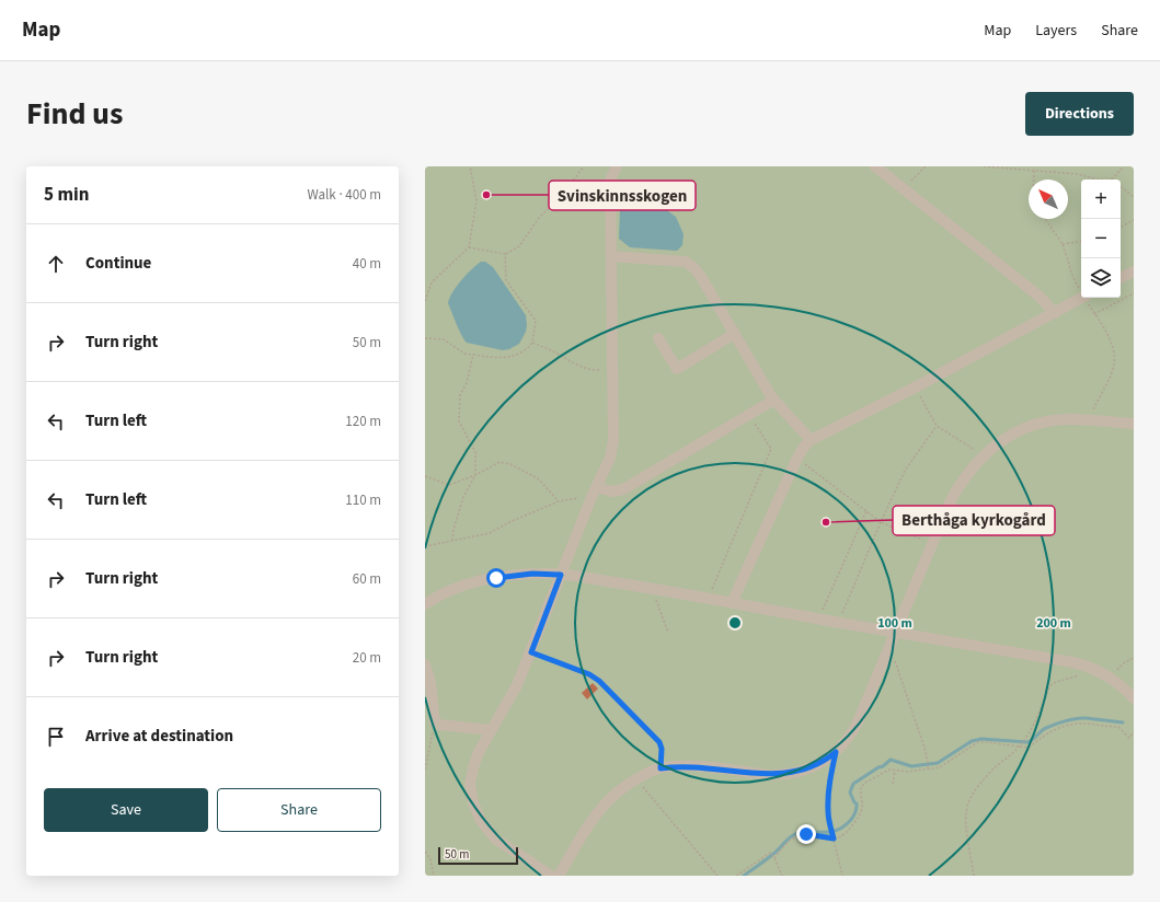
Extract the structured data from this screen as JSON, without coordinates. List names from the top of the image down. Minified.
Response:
{"places":["Svinskinnsskogen","Berthåga kyrkogård"],"scale_bar":"50 m","north":"top left","page":{"header":"Map","nav":["Map","Layers","Share"],"title":"Find us","buttons":["Directions",["Save","Share"]],"heading":["5 min","Walk · 400 m"],"map_buttons":["+","−"],"list":[["Continue","40 m"],["Turn right","50 m"],["Turn left","120 m"],["Turn left","110 m"],["Turn right","60 m"],["Turn right","20 m"],"Arrive at destination"],"scale":"50 m"},"rings":["100 m","200 m"]}
